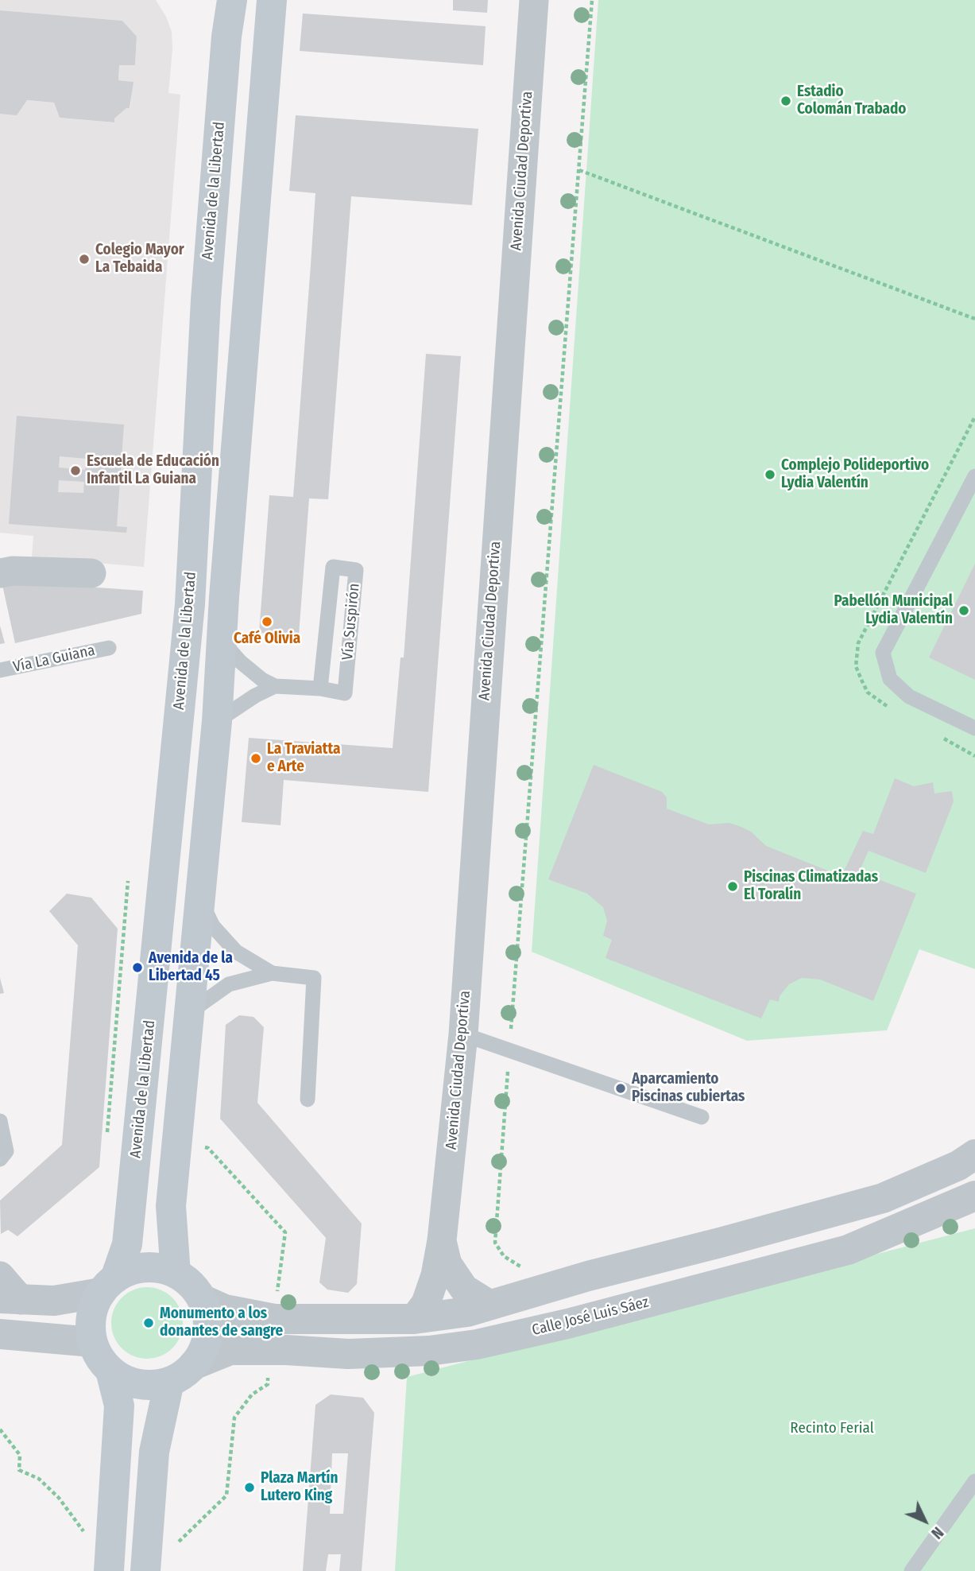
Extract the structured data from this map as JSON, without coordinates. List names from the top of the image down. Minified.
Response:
{"streets":{"main road":["Avenida de la Libertad"],"street":["Avenida Ciudad Deportiva","Calle José Luis Sáez"],"lane":["Vía Suspirón","Vía La Guiana"]},"crossings":[["Avenida de la Libertad","Calle José Luis Sáez"]],"parks":["Recinto Ferial"],"places":["Estadio Colomán Trabado","Colegio Mayor La Tebaida","Escuela de Educación Infantil La Guiana","Complejo Polideportivo Lydia Valentín","Pabellón Municipal Lydia Valentín","Café Olivia","La Traviatta e Arte","Piscinas Climatizadas El Toralín","Avenida de la Libertad 45","Aparcamiento Piscinas cubiertas","Monumento a los donantes de sangre","Plaza Martín Lutero King"],"north":"bottom right"}
